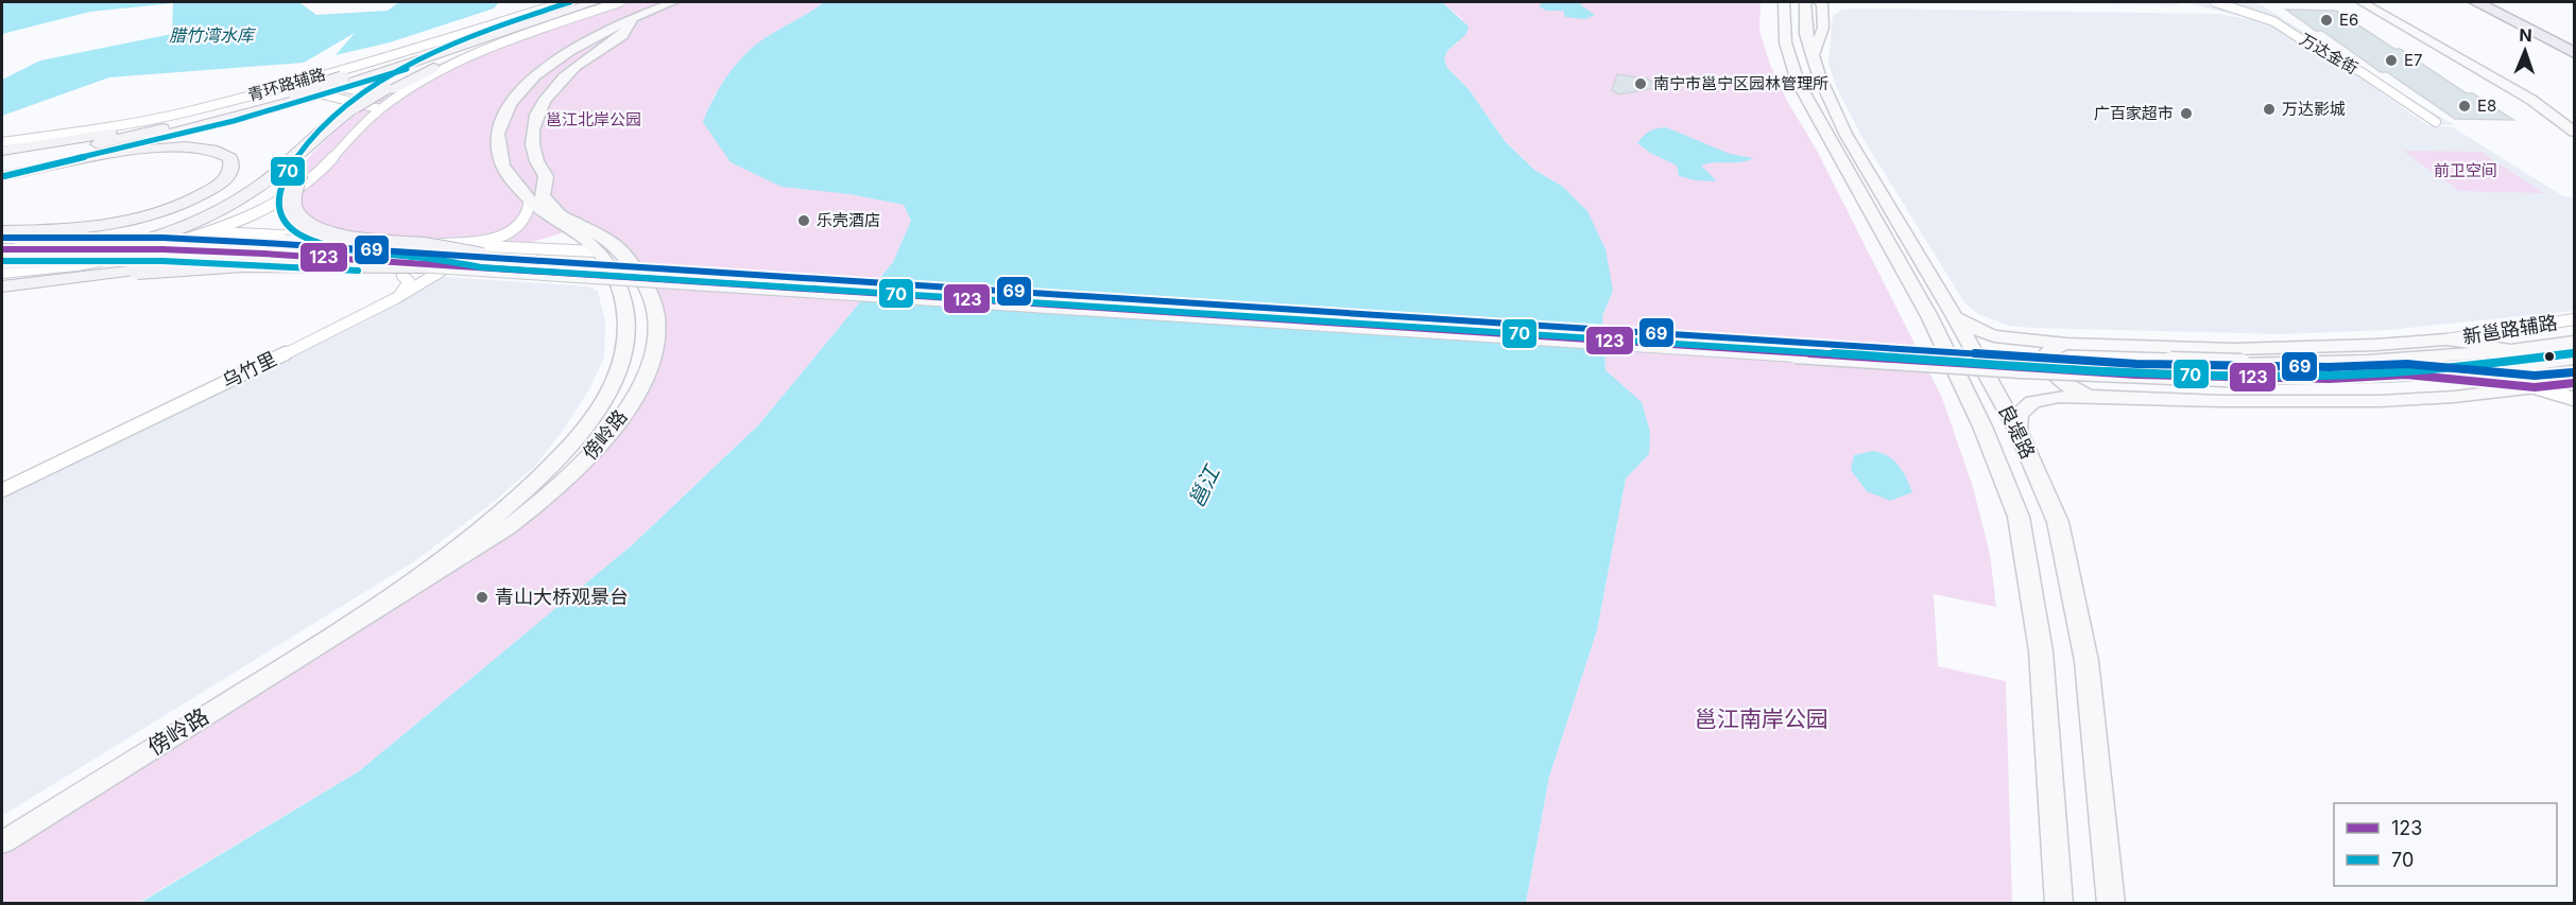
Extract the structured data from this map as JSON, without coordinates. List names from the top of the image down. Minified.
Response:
{"streets":{"main road":["良堤路","傍岭路"],"street":["万达金街","青环路辅路","新邕路辅路","乌竹里"]},"crossings":[["乌竹里","傍岭路"]],"water":["腊竹湾水库","邕江"],"parks":["邕江北岸公园","前卫空间","邕江南岸公园"],"places":["E6","E7","南宁市邕宁区园林管理所","E8","万达影城","广百家超市","乐壳酒店","青山大桥观景台"],"lines":["transit line 70","transit line 69","transit line 123"],"legend":["123","70"],"north":"top"}
